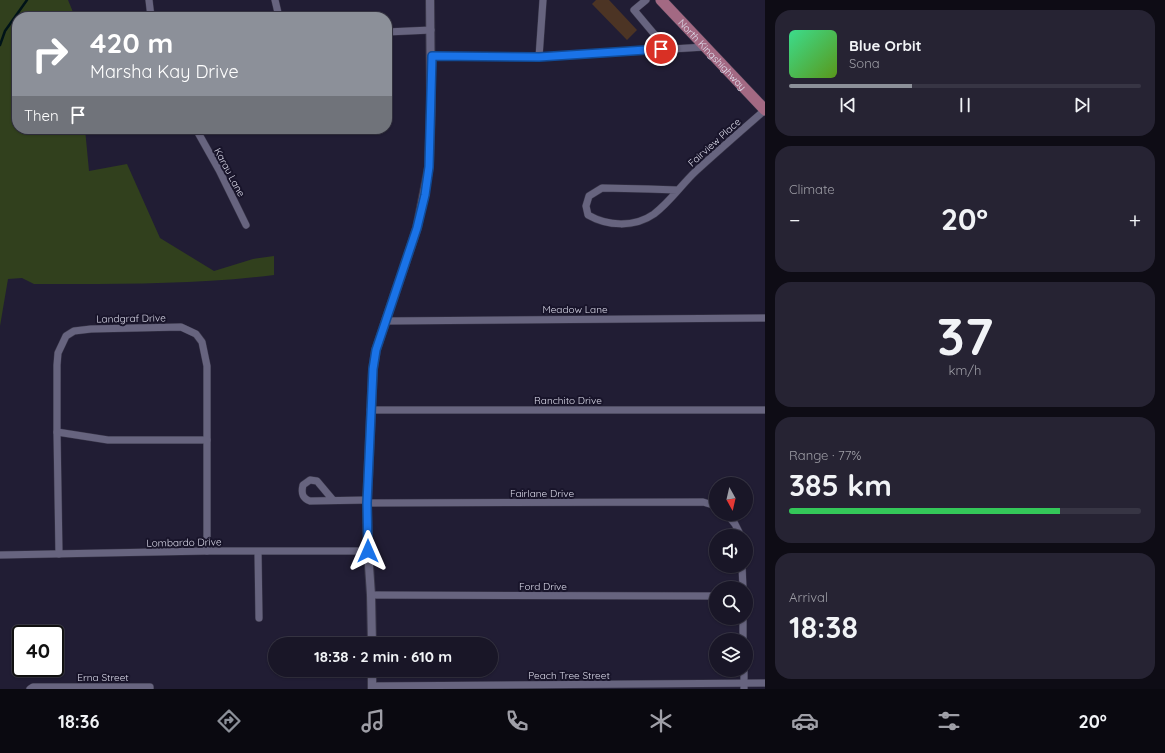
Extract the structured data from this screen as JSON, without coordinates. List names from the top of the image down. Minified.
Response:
{"streets":{"main road":["North Kingshighway"],"street":["Fairview Place","Karau Lane","Meadow Lane","Landgraf Drive","Ranchito Drive","Fairlane Drive","Lombardo Drive","Ford Drive","Peach Tree Street","Erna Street"]},"crossings":[["North Kingshighway","Fairview Place"],["Landgraf Drive","Lombardo Drive"]],"north":"bottom","page":{"turn":["420 m","Marsha Kay Drive"],"song":["Blue Orbit","Sona"],"then":"Then","tile":["Climate",["37","km/h"],["Range · 77%","385 km"],["Arrival","18:38"]],"heat":["−","20°","+"],"limit":"40","trip":"18:38 · 2 min · 610 m","tabs":["18:36","20°"]}}
